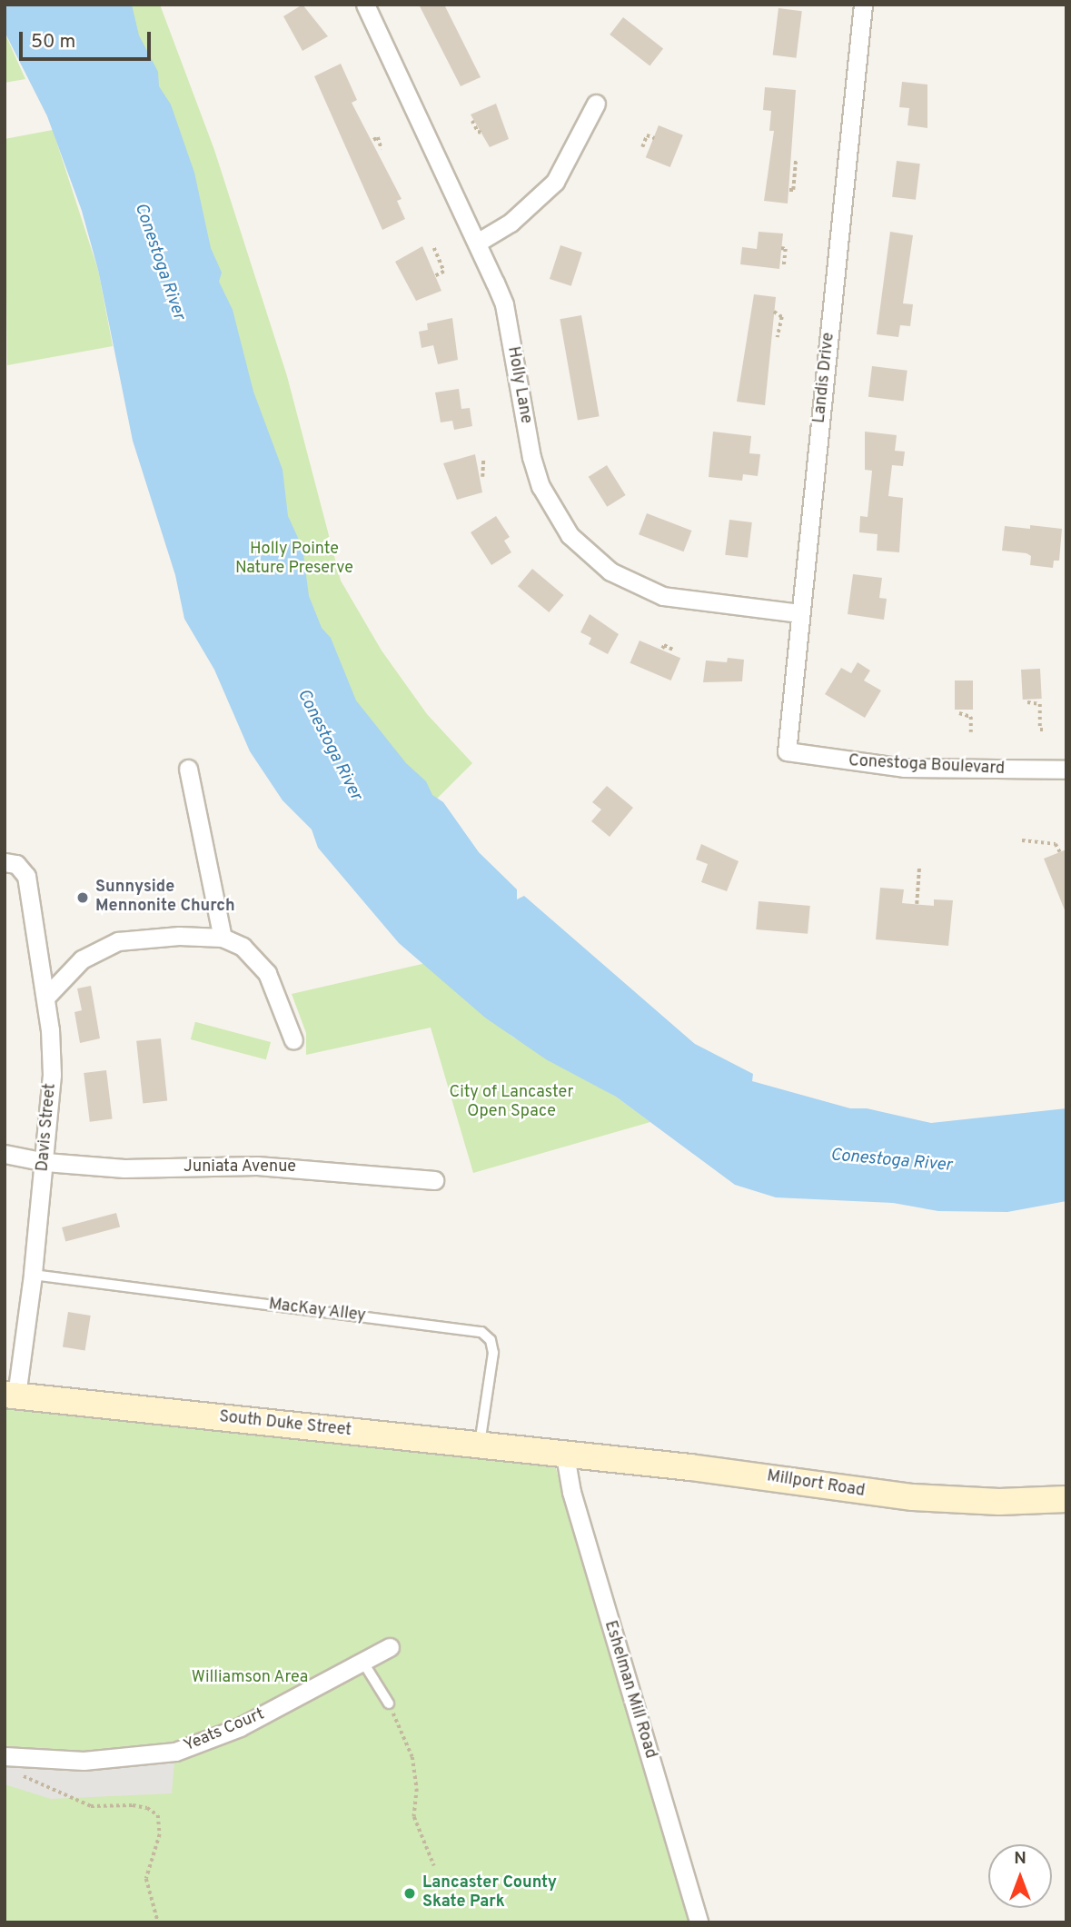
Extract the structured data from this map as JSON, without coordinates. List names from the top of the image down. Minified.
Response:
{"streets":{"main road":["South Duke Street","Millport Road"],"street":["Landis Drive","Holly Lane","Conestoga Boulevard","Davis Street","Juniata Avenue","Eshelman Mill Road","Yeats Court"],"lane":["MacKay Alley"]},"crossings":[["Landis Drive","Holly Lane"],["Landis Drive","Conestoga Boulevard"],["Davis Street","Juniata Avenue"],["Davis Street","MacKay Alley"],["Davis Street","South Duke Street"],["MacKay Alley","South Duke Street"],["South Duke Street","Millport Road"],["South Duke Street","Eshelman Mill Road"],["Millport Road","Eshelman Mill Road"]],"water":["Conestoga River"],"parks":["Holly Pointe Nature Preserve","City of Lancaster Open Space","Williamson Area"],"places":["Sunnyside Mennonite Church","Lancaster County Skate Park"],"scale_bar":"50 m","north":"top"}
